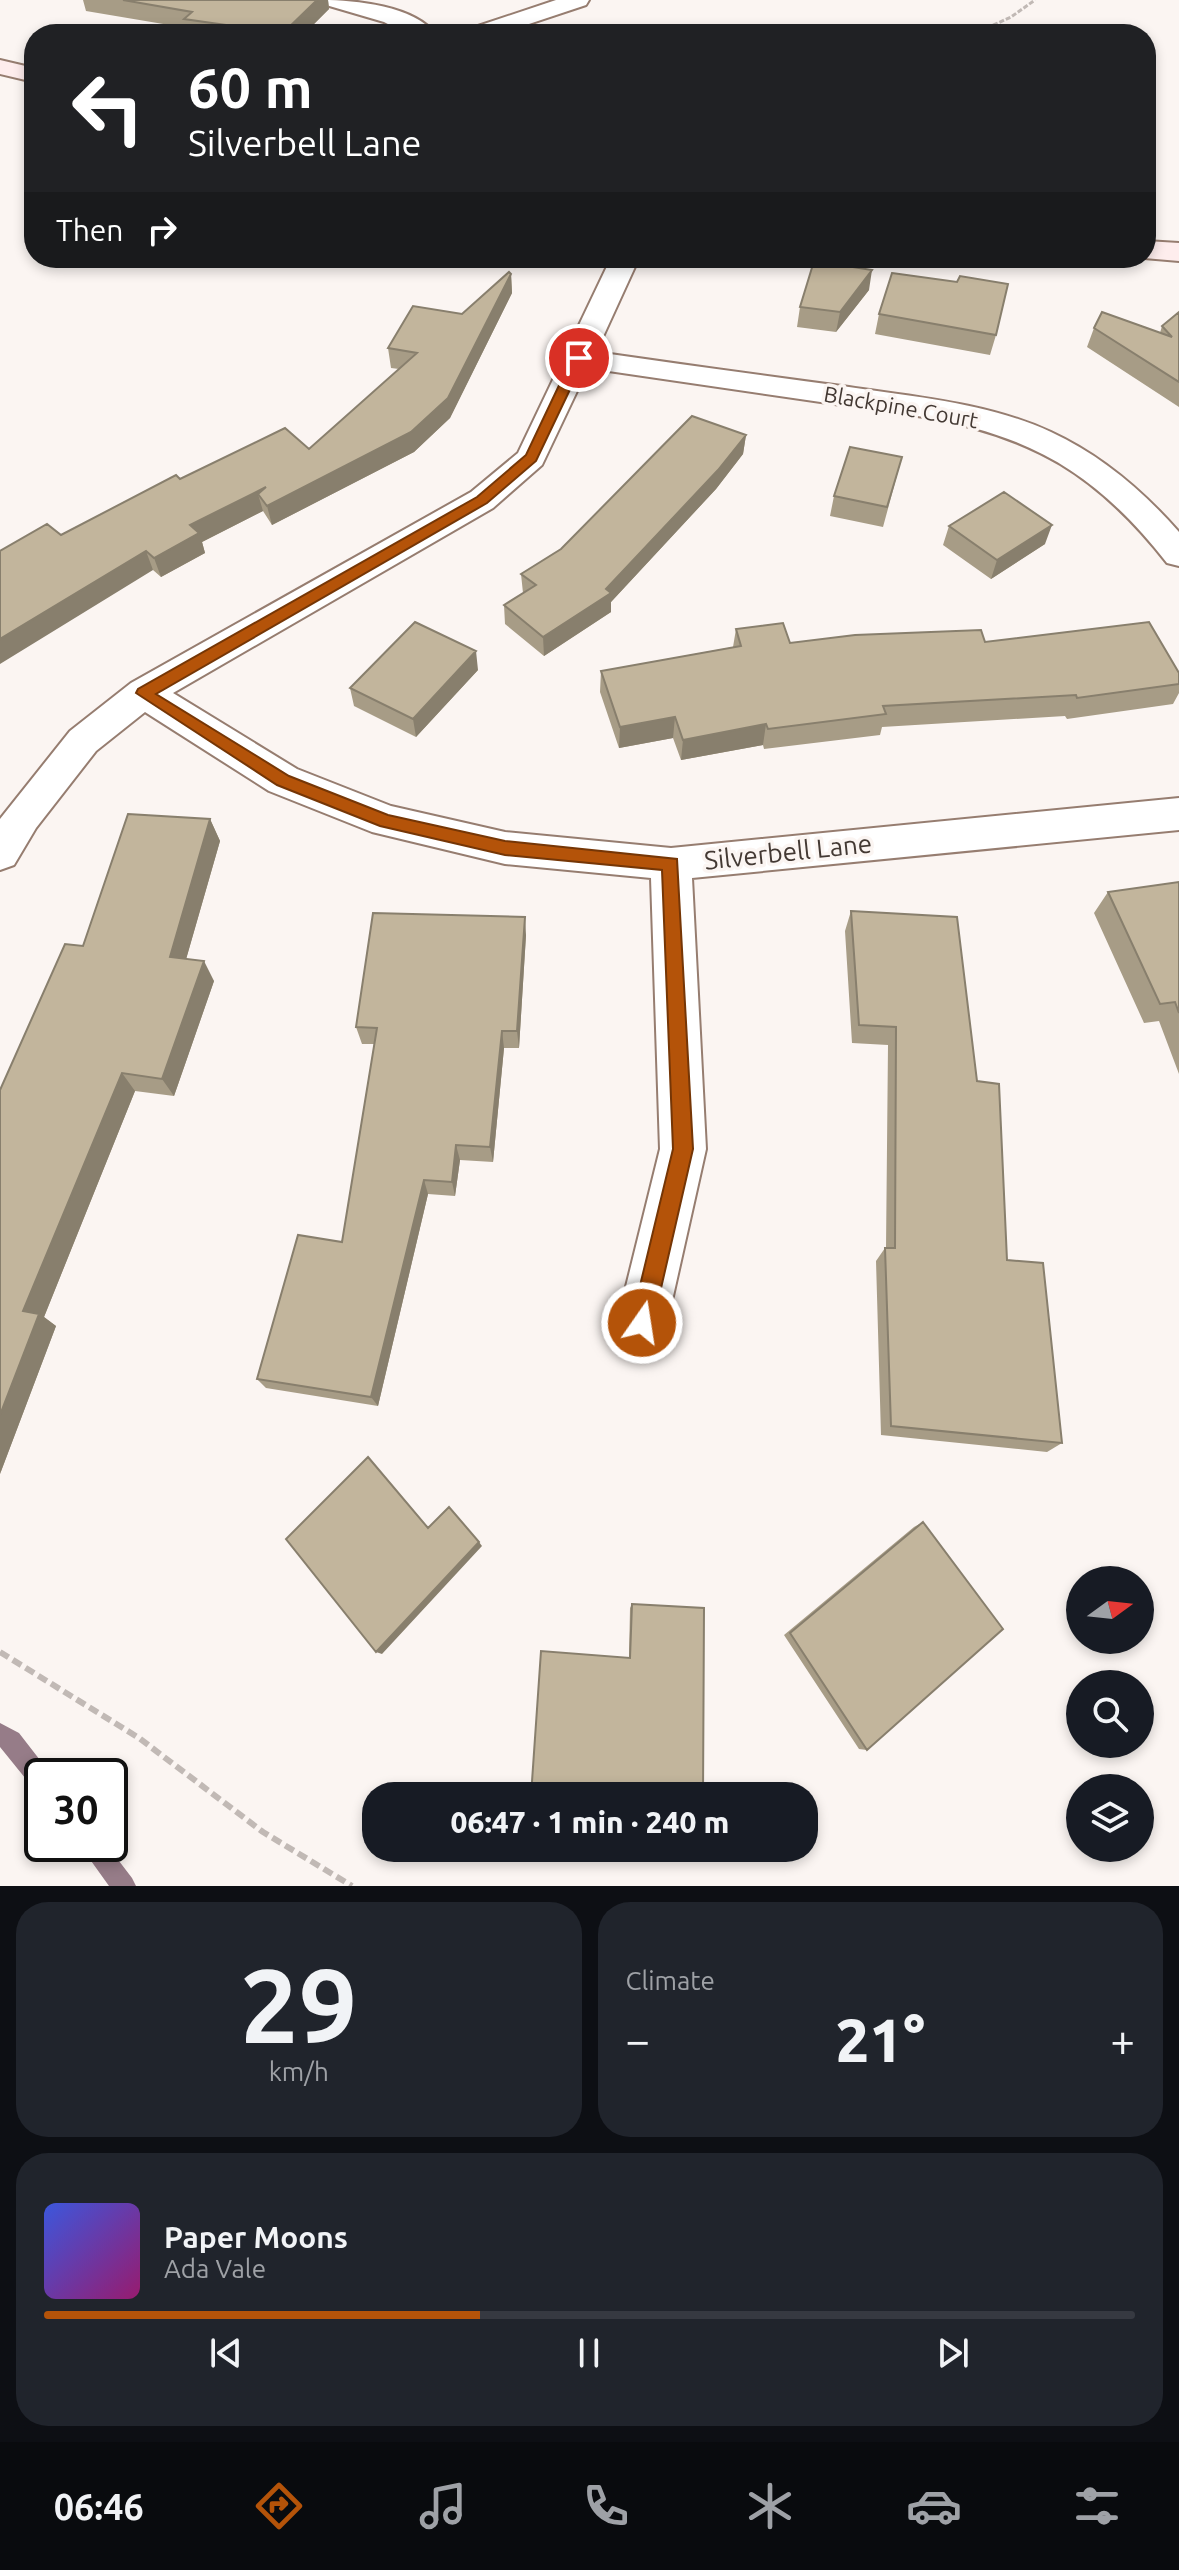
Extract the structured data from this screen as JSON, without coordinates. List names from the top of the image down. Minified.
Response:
{"streets":{"street":["Blackpine Court","Silverbell Lane"]},"north":"right","page":{"turn":["60 m","Silverbell Lane"],"then":"Then","limit":"30","trip":"06:47 · 1 min · 240 m","tile":[["29","km/h"],"Climate"],"heat":["−","21°","+"],"song":["Paper Moons","Ada Vale"],"tabs":"06:46"}}
